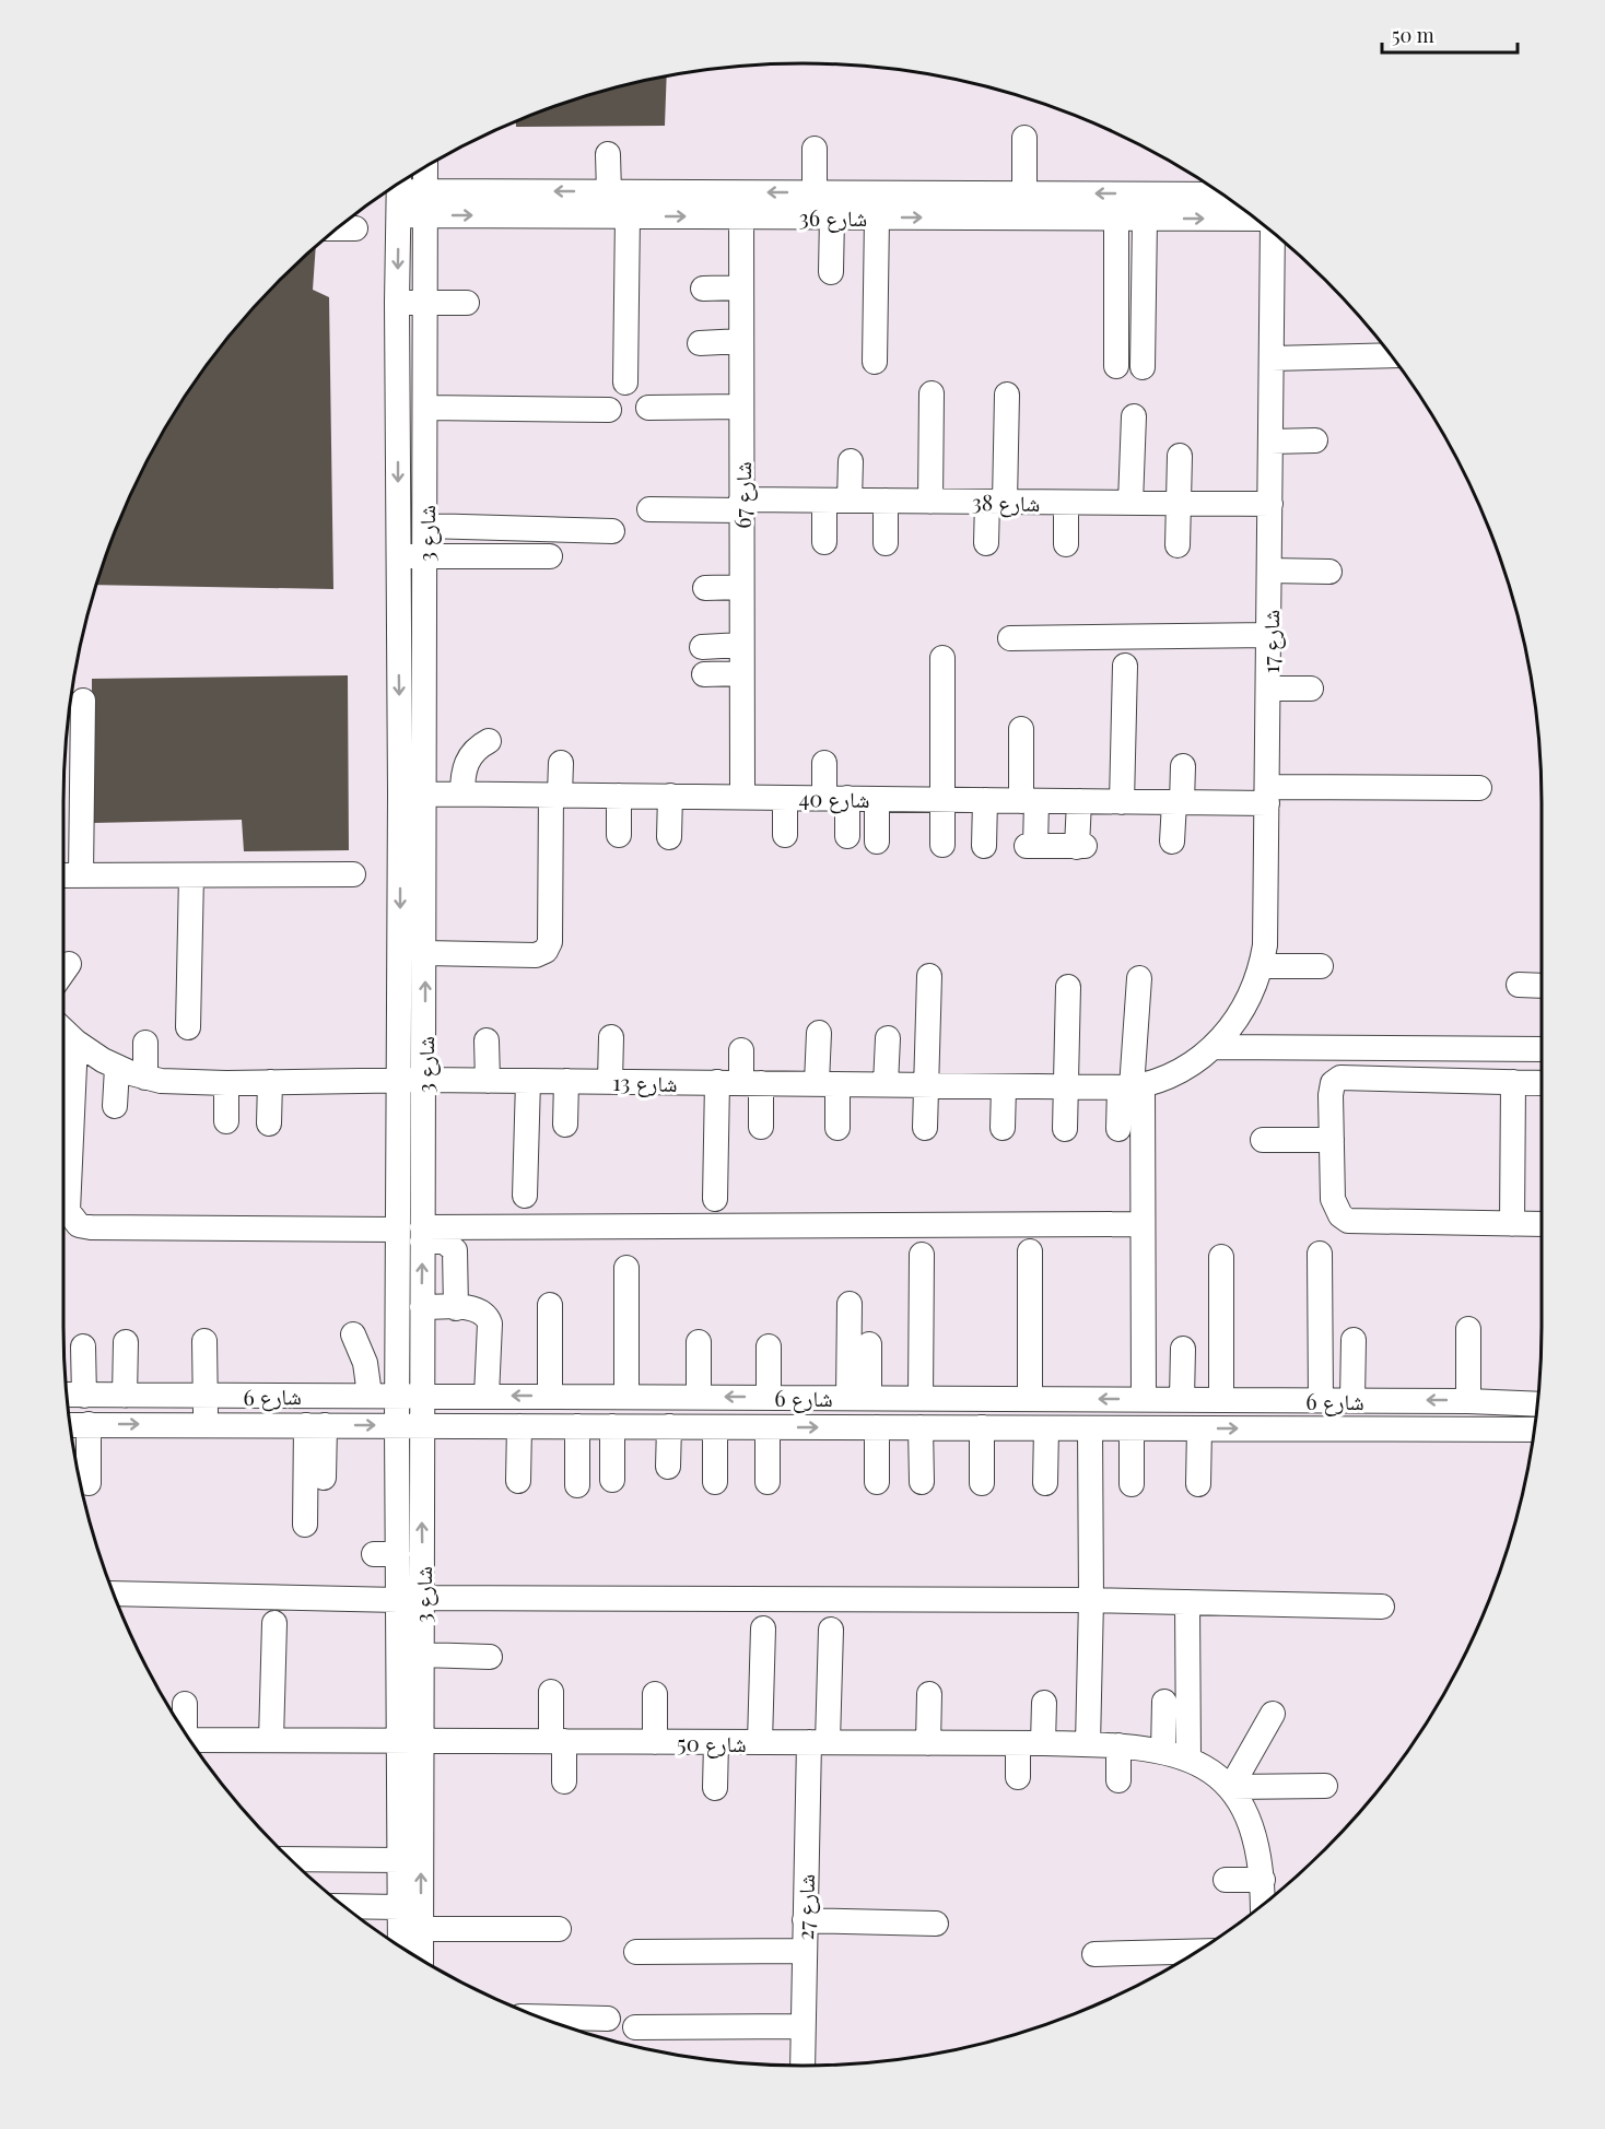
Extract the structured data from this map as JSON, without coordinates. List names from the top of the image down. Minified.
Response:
{"streets":{"street":["شارع 36","شارع 67","شارع 38","شارع 3","شارع 17","شارع 40","شارع 13","شارع 6","شارع 50","شارع 27"]},"crossings":[["شارع 36","شارع 67"],["شارع 36","شارع 3"],["شارع 67","شارع 38"],["شارع 67","شارع 40"],["شارع 38","شارع 17"],["شارع 3","شارع 40"],["شارع 3","شارع 13"],["شارع 3","شارع 6"],["شارع 3","شارع 50"],["شارع 17","شارع 40"],["شارع 17","شارع 13"],["شارع 50","شارع 27"]],"scale_bar":"50 m"}
